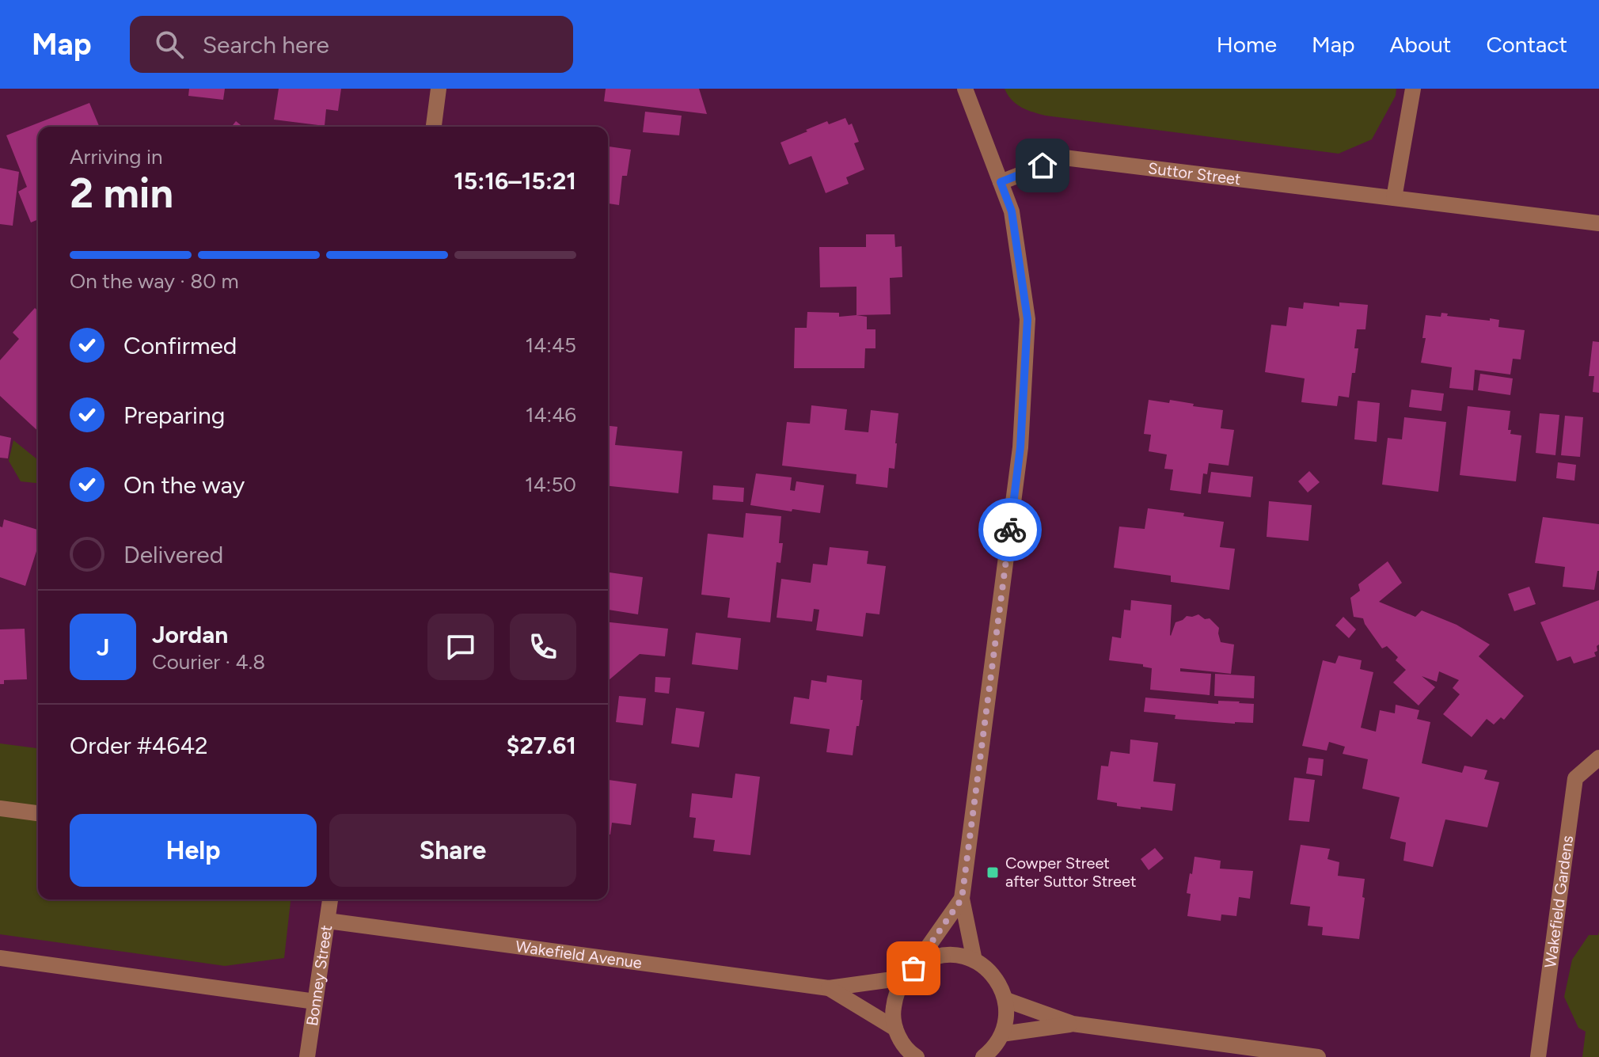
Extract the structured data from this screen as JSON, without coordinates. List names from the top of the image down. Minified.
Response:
{"streets":{"street":["Suttor Street","Wakefield Gardens","Wakefield Avenue","Bonney Street"]},"crossings":[["Wakefield Avenue","Bonney Street"]],"places":{"transit":["Cowper Street after Suttor Street"]},"page":{"header":"Map","search":"Search here","nav":["Home","Map","About","Contact"],"heading":["2 min","Arriving in","15:16–15:21"],"panel":["Jordan","Courier · 4.8","Order #4642","$27.61"],"bar":"On the way · 80 m","list":[["Confirmed","14:45"],["Preparing","14:46"],["On the way","14:50"],"Delivered"],"round":"J","buttons":["Help","Share"]}}
